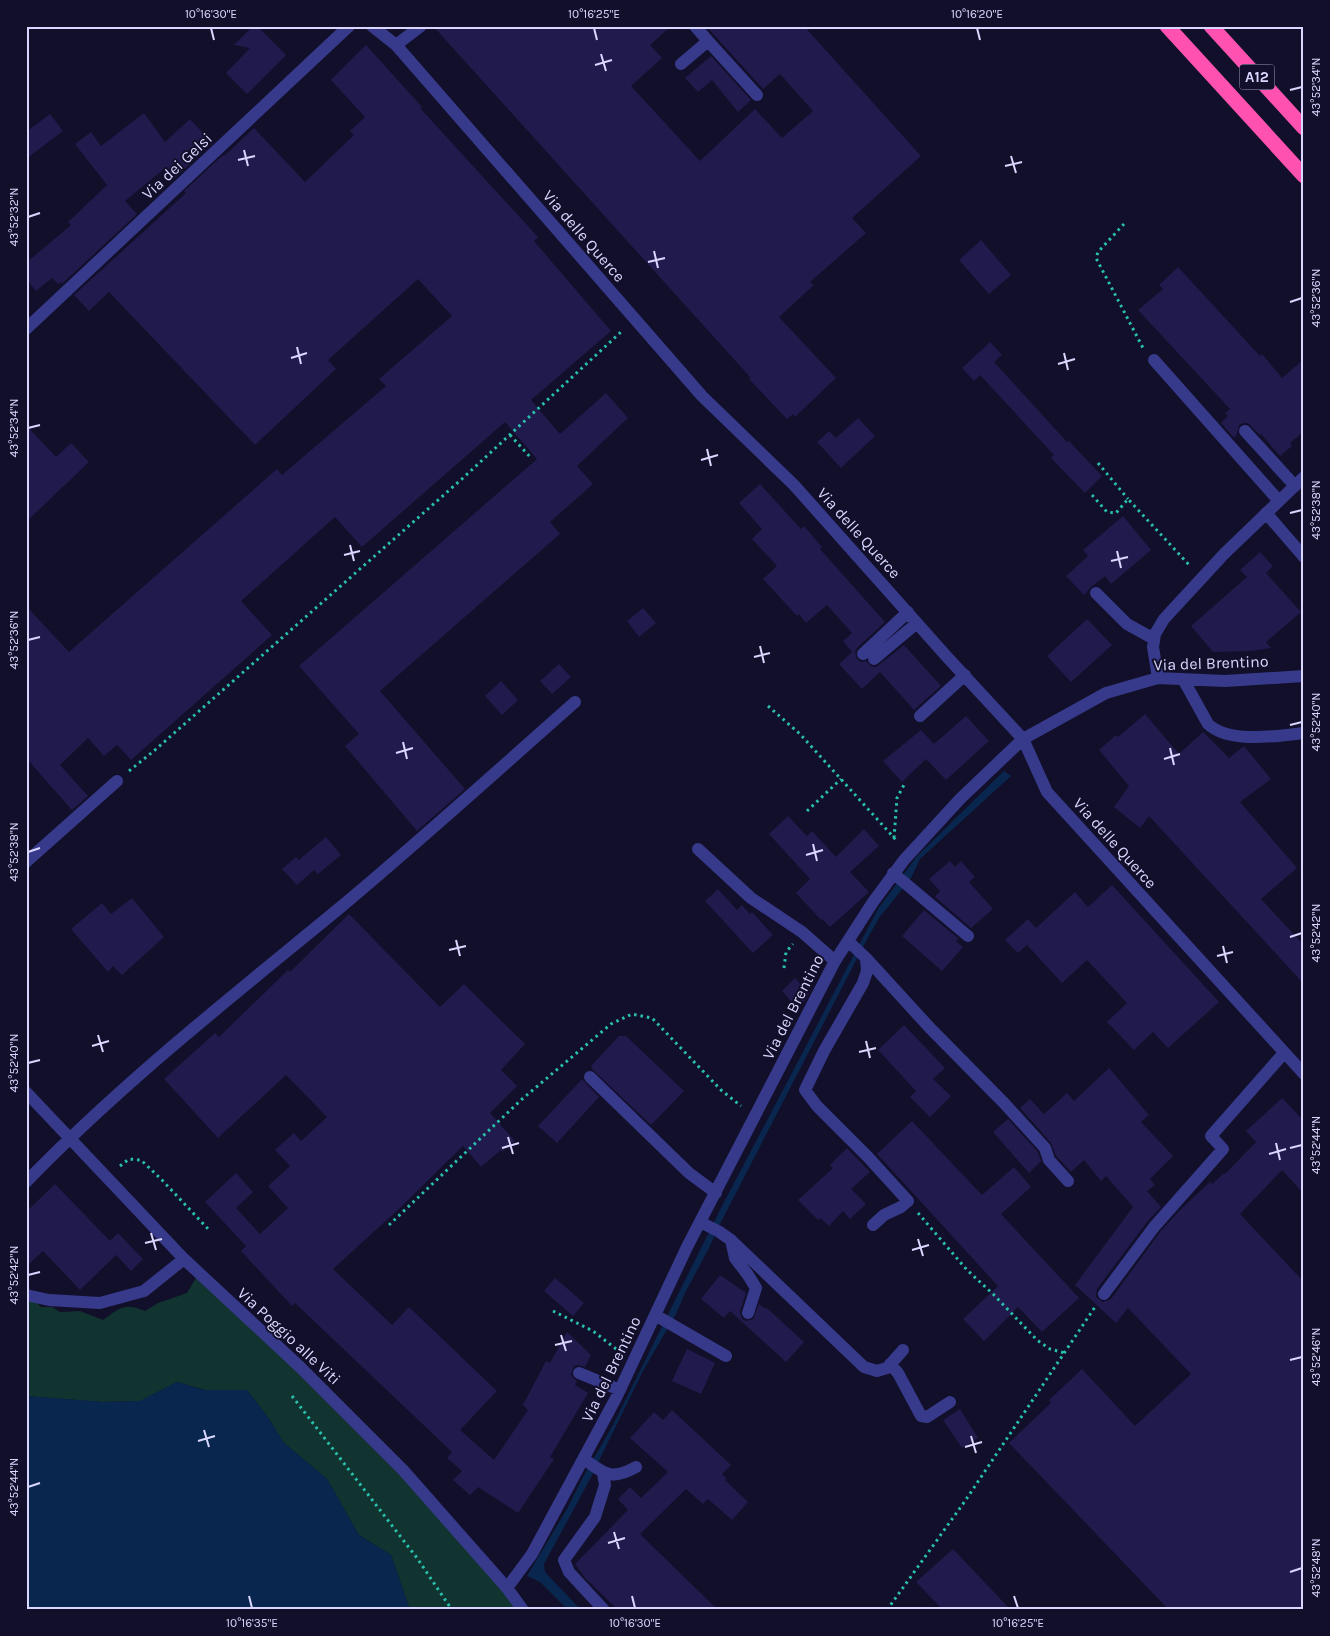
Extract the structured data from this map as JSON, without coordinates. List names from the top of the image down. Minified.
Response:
{"streets":{"highway":["A12"],"street":["Via dei Gelsi","Via delle Querce","Via del Brentino","Via Poggio alle Viti"]},"crossings":[["Via delle Querce","Via del Brentino"],["Via del Brentino","Via Poggio alle Viti"]],"coordinates":["10°16'30\"E","10°16'25\"E","10°16'20\"E","43°52'34\"N","43°52'32\"N","43°52'36\"N","43°52'38\"N","43°52'40\"N","43°52'42\"N","43°52'44\"N","43°52'46\"N","43°52'48\"N","10°16'35\"E"]}
